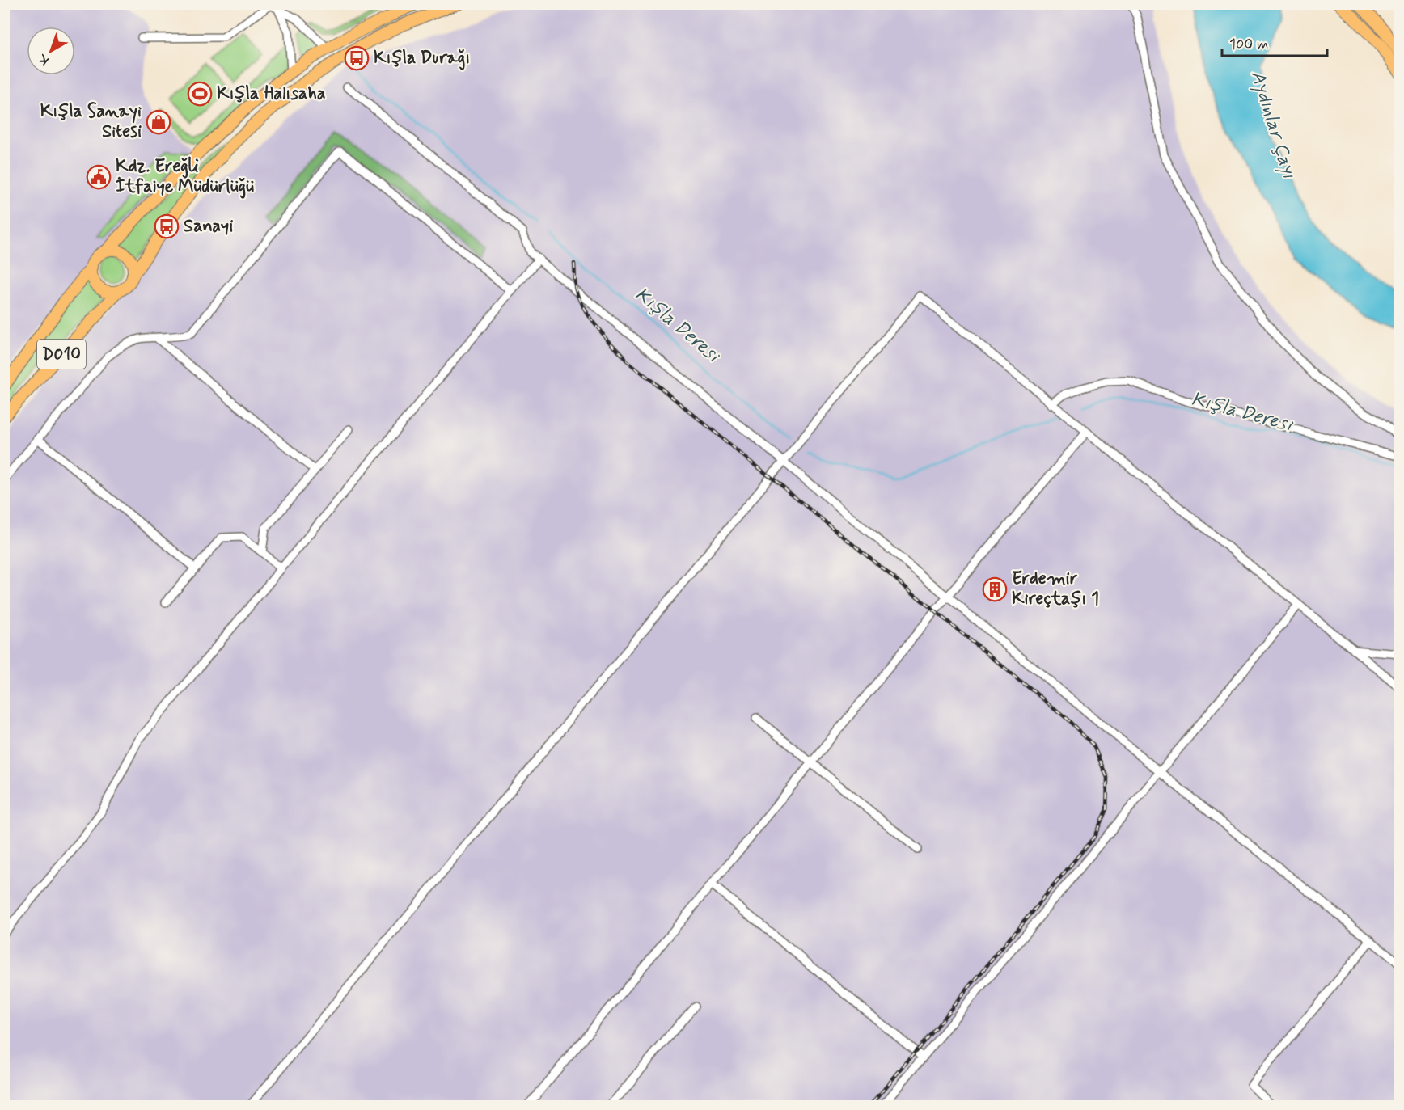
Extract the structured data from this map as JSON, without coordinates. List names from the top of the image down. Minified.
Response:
{"streets":{"highway":["D010"]},"water":["Aydınlar Çayı","Kışla Deresi"],"places":{"bus stop":["Kışla Durağı","Sanayi"],"sports":["Kışla Halısaha"],"shop":["Kışla Sanayi Sitesi"],"public building":["Kdz. Ereğli İtfaiye Müdürlüğü"],"building":["Erdemir Kireçtaşı 1"]},"scale_bar":"100 m","north":"bottom left"}
